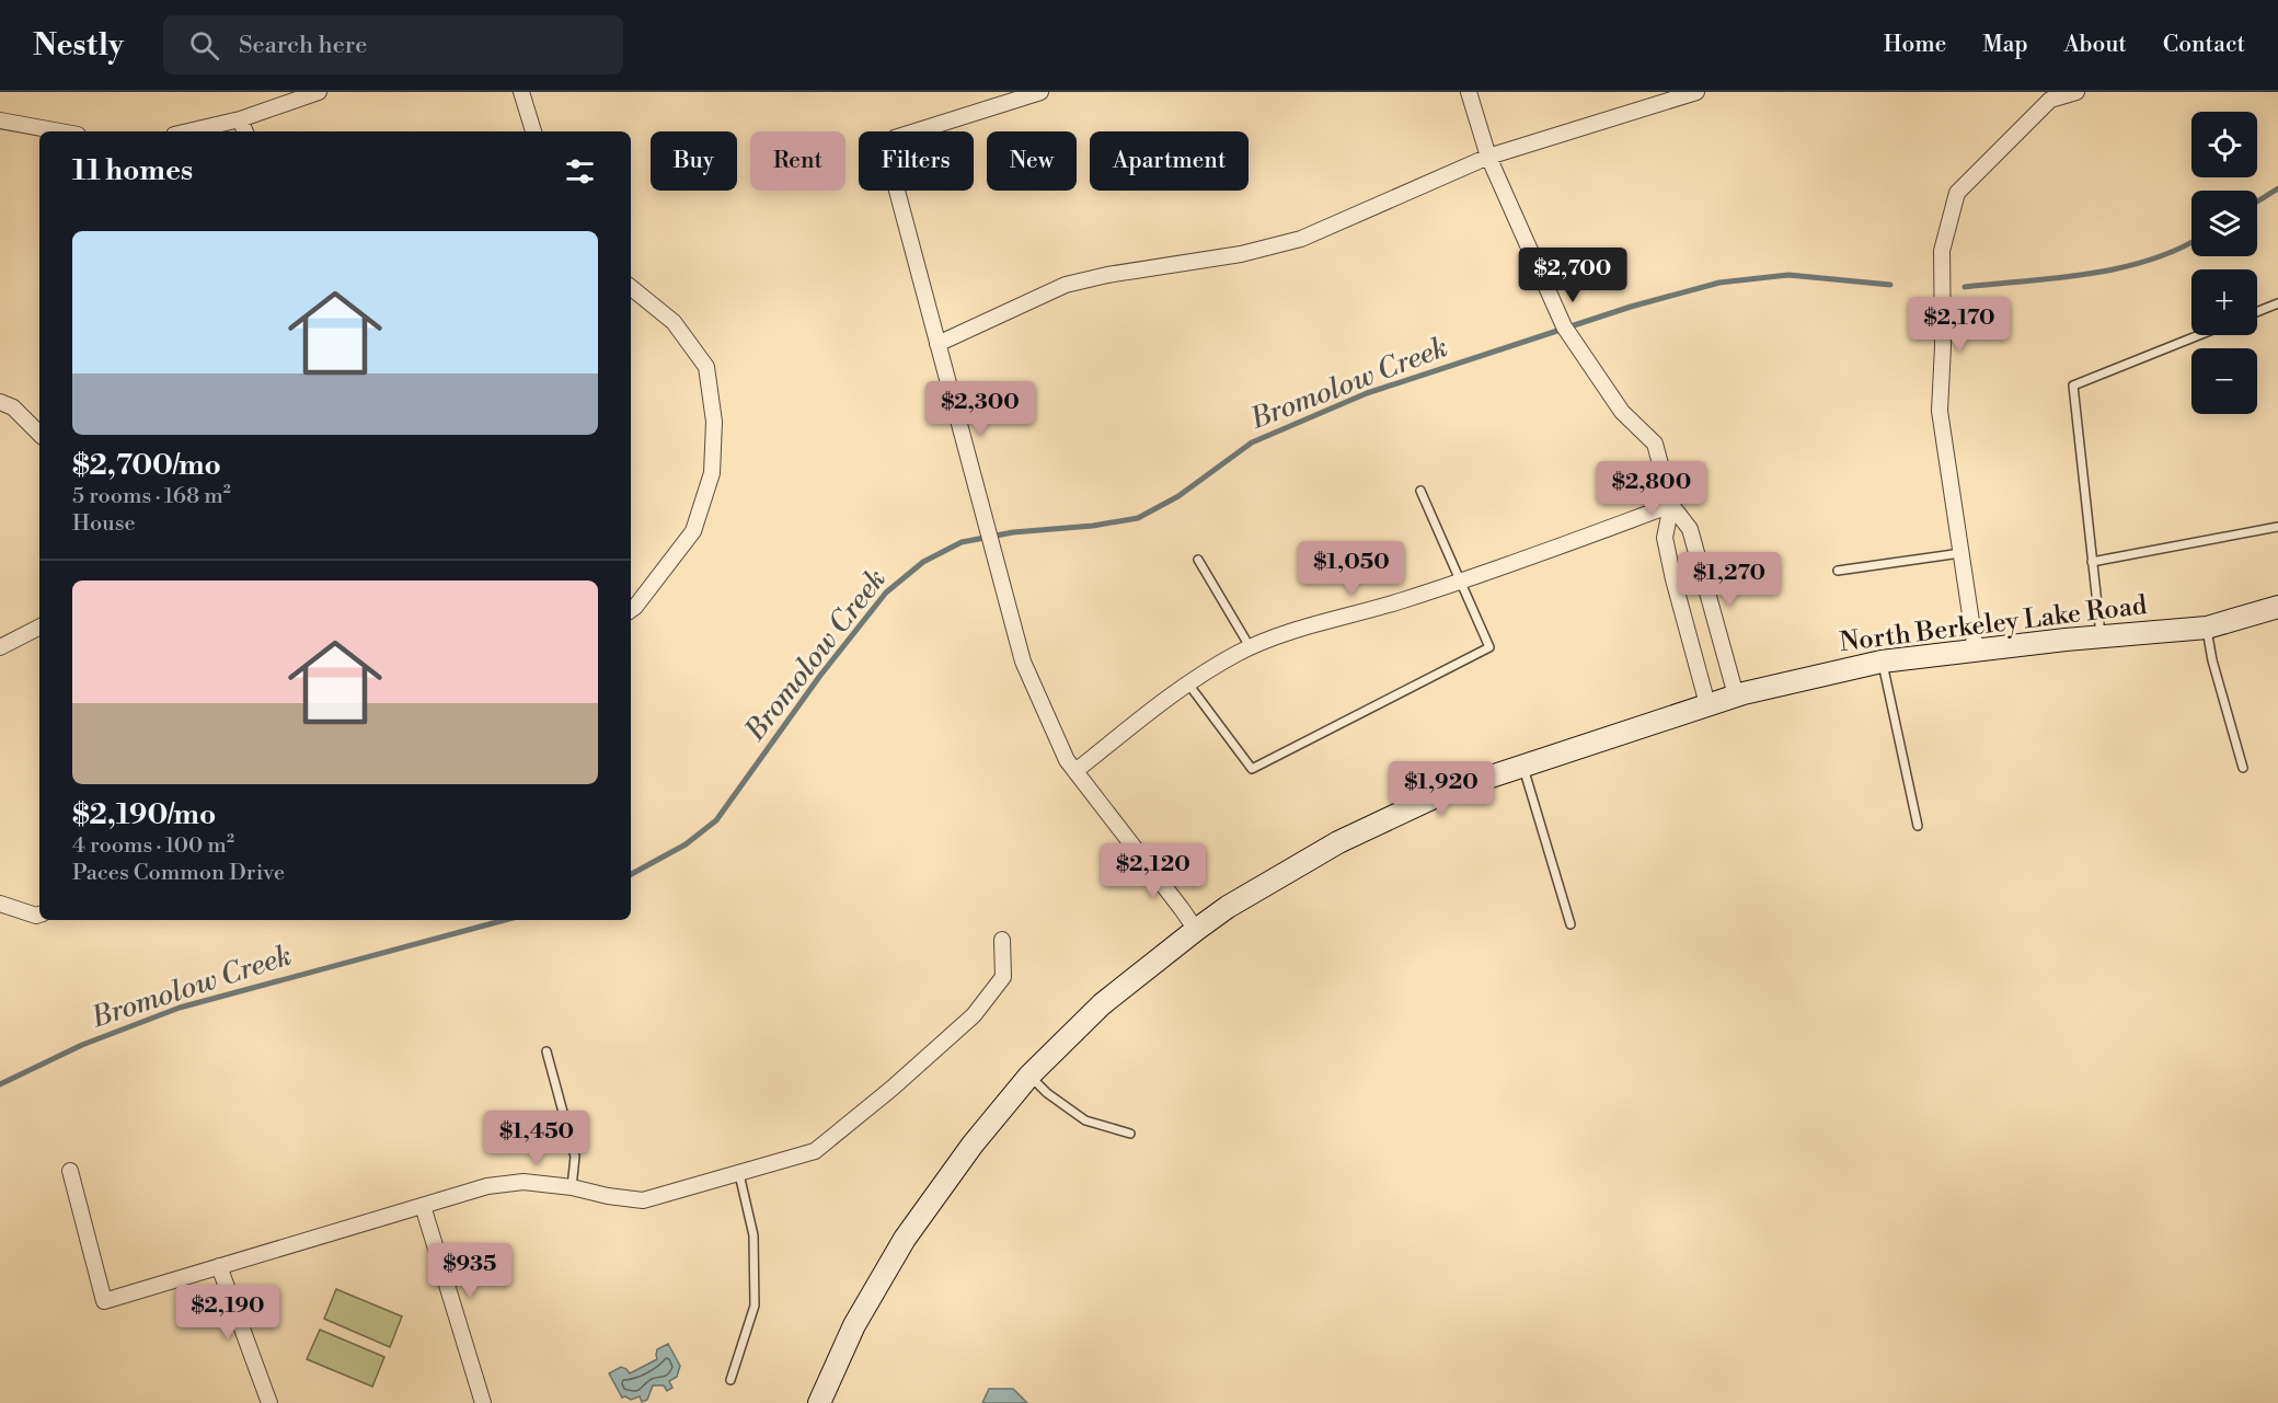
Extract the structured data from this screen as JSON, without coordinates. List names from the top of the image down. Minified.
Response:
{"streets":{"street":["North Berkeley Lake Road"]},"water":["Bromolow Creek"],"page":{"header":"Nestly","search":"Search here","nav":["Home","Map","About","Contact"],"map_buttons":["+","−"],"chip":["Buy","Rent","Filters","New","Apartment"],"heading":"11 homes","list":[{"name":"$2,700/mo","note":"5 rooms · 168 m² · House"},{"name":"$2,190/mo","note":"4 rooms · 100 m² · Paces Common Drive"}],"price":["$2,700","$2,170","$2,300","$2,800","$1,050","$1,270","$1,920","$2,120","$1,450","$935","$2,190"]}}
